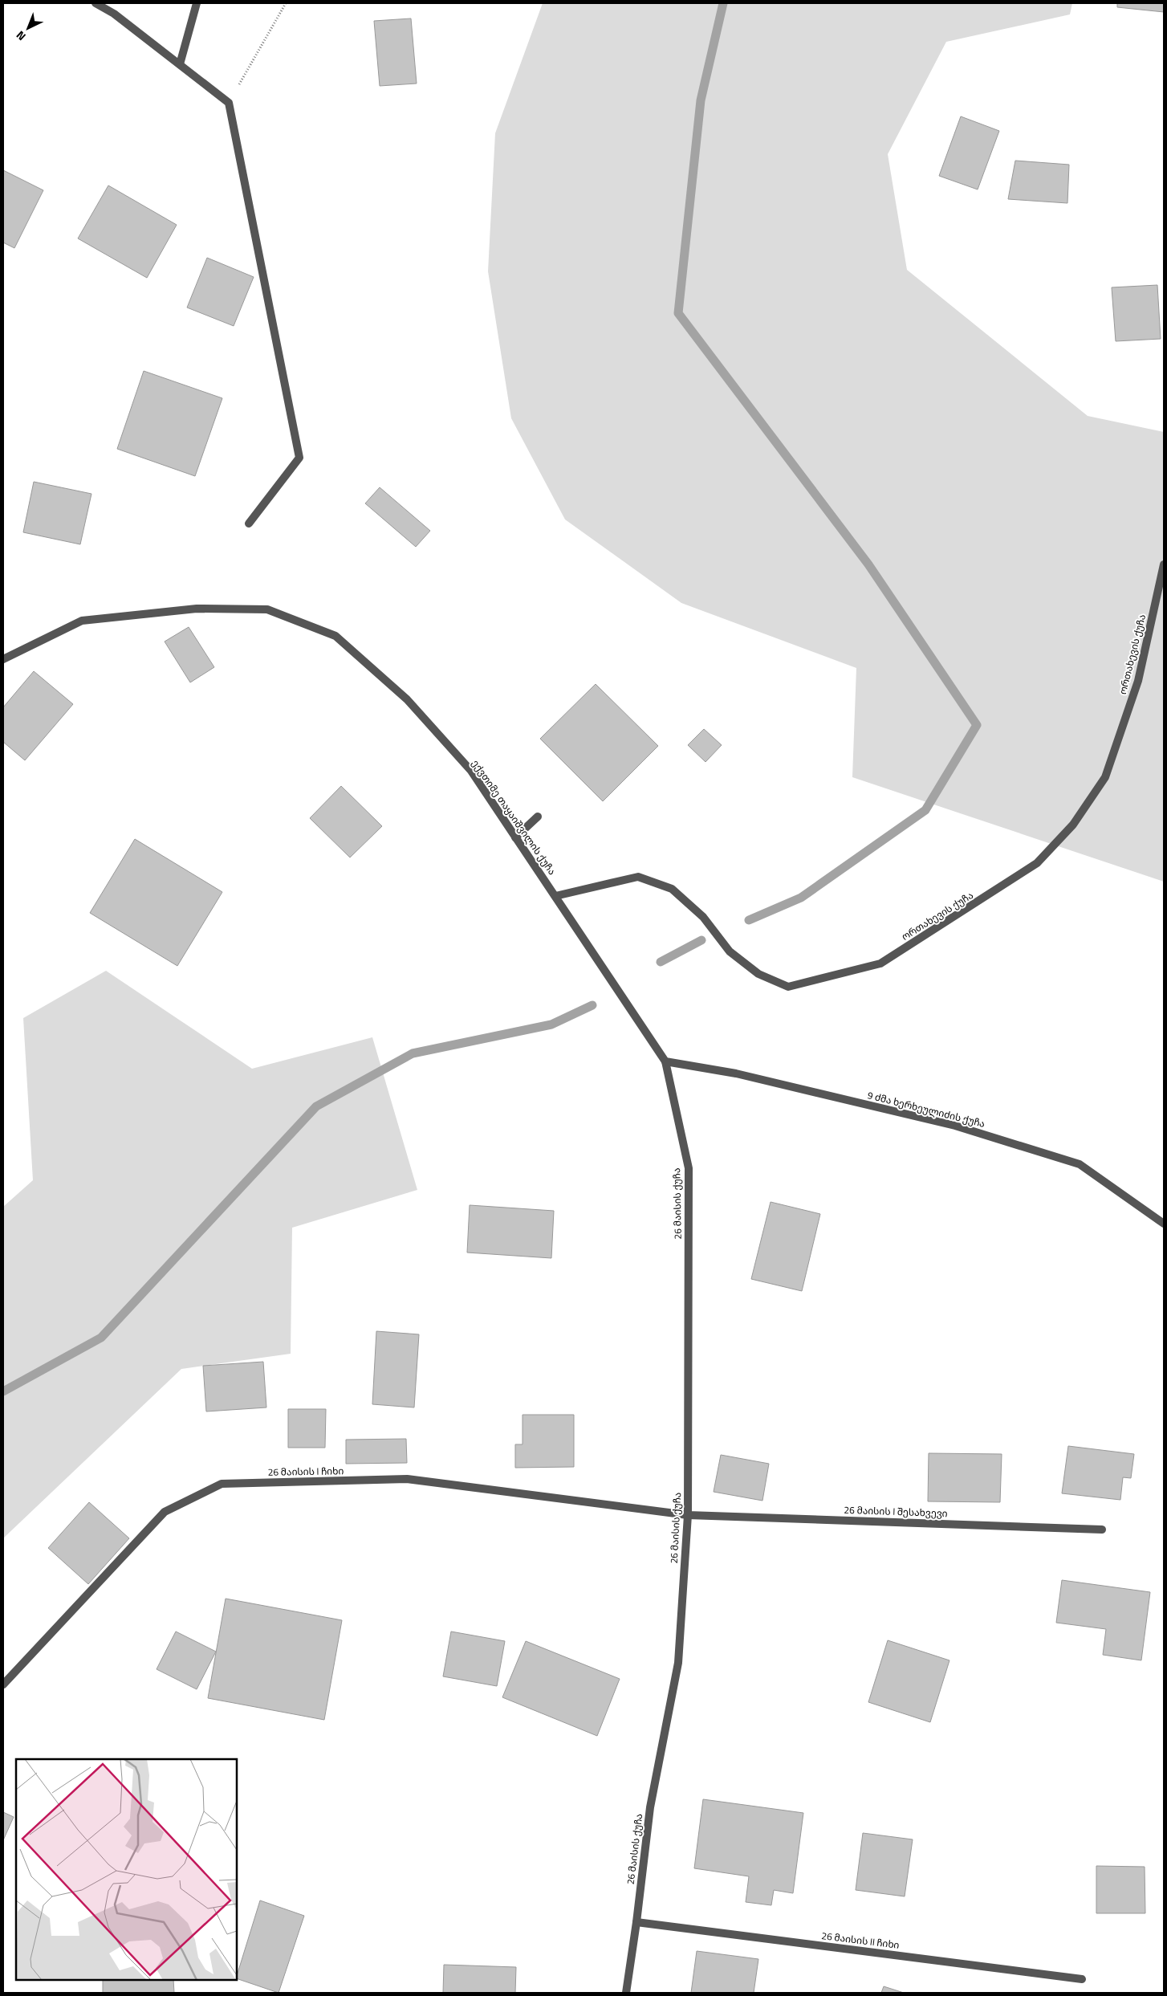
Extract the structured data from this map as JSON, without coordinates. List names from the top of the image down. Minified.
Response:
{"streets":{"street":["ორთახევის ქუჩა","ექვთიმე თაყაიშვილის ქუჩა","9 ძმა ხერხეულიძის ქუჩა","26 მაისის ქუჩა","26 მაისის I ჩიხი","26 მაისის I შესახვევი","26 მაისის II ჩიხი"]},"crossings":[["ორთახევის ქუჩა","ექვთიმე თაყაიშვილის ქუჩა"],["ექვთიმე თაყაიშვილის ქუჩა","9 ძმა ხერხეულიძის ქუჩა"],["ექვთიმე თაყაიშვილის ქუჩა","26 მაისის ქუჩა"],["9 ძმა ხერხეულიძის ქუჩა","26 მაისის ქუჩა"],["26 მაისის ქუჩა","26 მაისის I ჩიხი"],["26 მაისის ქუჩა","26 მაისის I შესახვევი"],["26 მაისის ქუჩა","26 მაისის II ჩიხი"],["26 მაისის I ჩიხი","26 მაისის I შესახვევი"]],"north":"bottom left"}
